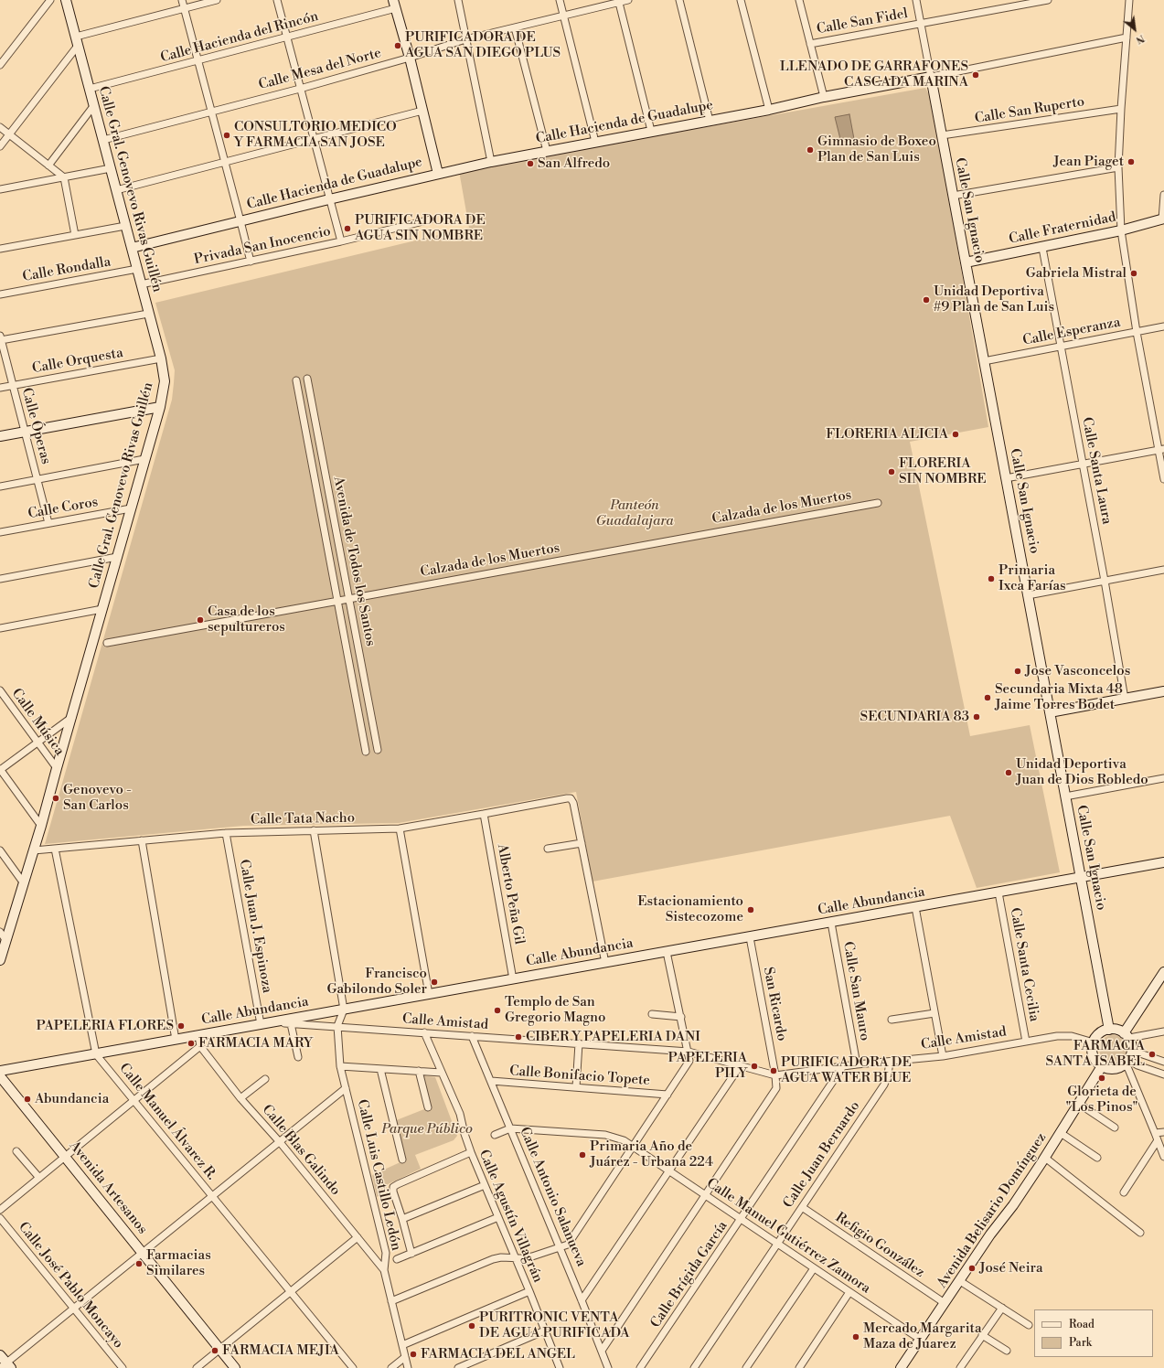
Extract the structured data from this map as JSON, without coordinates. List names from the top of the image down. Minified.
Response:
{"streets":{"street":["Calle San Fidel","Calle Hacienda del Rincón","Calle Mesa del Norte","Calle San Ruperto","Calle Hacienda de Guadalupe","Calle Gral. Genovevo Rivas Guillén","Calle San Ignacio","Calle Fraternidad","Privada San Inocencio","Calle Rondalla","Calle Esperanza","Calle Orquesta","Calle Óperas","Calle Santa Laura","Calzada de los Muertos","Calle Coros","Avenida de Todos los Santos","Calle Música","Calle Tata Nacho","Alberto Peña Gil","Calle Abundancia","Calle Juan J. Espinoza","Calle Santa Cecilia","Calle San Mauro","San Ricardo","Calle Amistad","Calle Bonifacio Topete","Calle Manuel Álvarez R.","Calle Blas Galindo","Calle Juan Bernardo","Calle Luis Castillo Ledón","Avenida Artesanos","Calle Antonio Salanueva","Avenida Belisario Domínguez","Calle Agustín Villagrán","Calle Manuel Gutiérrez Zamora","Refigio González","Calle Brígida García","Calle José Pablo Moncayo"]},"crossings":[["Calle San Fidel","Calle San Ignacio"],["Calle Hacienda del Rincón","Calle Gral. Genovevo Rivas Guillén"],["Calle Mesa del Norte","Calle Gral. Genovevo Rivas Guillén"],["Calle San Ruperto","Calle San Ignacio"],["Calle Hacienda de Guadalupe","Calle Gral. Genovevo Rivas Guillén"],["Calle Hacienda de Guadalupe","Calle San Ignacio"],["Calle Gral. Genovevo Rivas Guillén","Privada San Inocencio"],["Calle Gral. Genovevo Rivas Guillén","Calle Rondalla"],["Calle Gral. Genovevo Rivas Guillén","Calle Orquesta"],["Calle Gral. Genovevo Rivas Guillén","Calle Coros"],["Calle Gral. Genovevo Rivas Guillén","Calle Música"],["Calle Gral. Genovevo Rivas Guillén","Calle Tata Nacho"],["Calle San Ignacio","Calle Fraternidad"],["Calle San Ignacio","Calle Esperanza"],["Calle San Ignacio","Calle Abundancia"],["Calle San Ignacio","Calle Amistad"],["Calle San Ignacio","Avenida Belisario Domínguez"],["Calle Fraternidad","Calle Santa Laura"],["Calle Esperanza","Calle Santa Laura"],["Calle Orquesta","Calle Óperas"],["Calle Óperas","Calle Coros"],["Calzada de los Muertos","Avenida de Todos los Santos"],["Calle Tata Nacho","Alberto Peña Gil"],["Calle Tata Nacho","Calle Juan J. Espinoza"],["Calle Tata Nacho","Calle Manuel Álvarez R."],["Alberto Peña Gil","Calle Abundancia"],["Calle Abundancia","Calle Juan J. Espinoza"],["Calle Abundancia","Calle Santa Cecilia"],["Calle Abundancia","Calle San Mauro"],["Calle Abundancia","San Ricardo"],["Calle Abundancia","Calle Amistad"],["Calle Abundancia","Calle Manuel Álvarez R."],["Calle Abundancia","Calle Luis Castillo Ledón"],["Calle Santa Cecilia","Calle Amistad"],["Calle San Mauro","Calle Amistad"],["San Ricardo","Calle Amistad"],["San Ricardo","Calle Antonio Salanueva"],["San Ricardo","Calle Manuel Gutiérrez Zamora"],["Calle Amistad","Calle Juan Bernardo"],["Calle Amistad","Calle Luis Castillo Ledón"],["Calle Amistad","Calle Antonio Salanueva"],["Calle Amistad","Avenida Belisario Domínguez"],["Calle Amistad","Calle Agustín Villagrán"],["Calle Amistad","Calle Brígida García"],["Calle Bonifacio Topete","Calle Antonio Salanueva"],["Calle Blas Galindo","Calle Luis Castillo Ledón"],["Calle Juan Bernardo","Calle Manuel Gutiérrez Zamora"],["Calle Juan Bernardo","Refigio González"],["Calle Antonio Salanueva","Calle Manuel Gutiérrez Zamora"],["Avenida Belisario Domínguez","Calle Manuel Gutiérrez Zamora"],["Avenida Belisario Domínguez","Refigio González"],["Calle Manuel Gutiérrez Zamora","Calle Brígida García"]],"parks":["Panteón Guadalajara","Parque Público"],"places":["PURIFICADORA DE AGUA SAN DIEGO PLUS","LLENADO DE GARRAFONES CASCADA MARINA","CONSULTORIO MEDICO Y FARMACIA SAN JOSE","Gimnasio de Boxeo Plan de San Luis","Jean Piaget","San Alfredo","PURIFICADORA DE AGUA SIN NOMBRE","Gabriela Mistral","Unidad Deportiva #9 Plan de San Luis","FLORERIA ALICIA","FLORERIA SIN NOMBRE","Primaria Ixca Farías","Casa de los sepultureros","Jose Vasconcelos","Secundaria Mixta 48 Jaime Torres Bodet","SECUNDARIA 83","Unidad Deportiva Juan de Dios Robledo","Genovevo - San Carlos","Estacionamiento Sistecozome","Francisco Gabilondo Soler","Templo de San Gregorio Magno","PAPELERIA FLORES","CIBER Y PAPELERIA DANI","FARMACIA MARY","FARMACIA SANTA ISABEL","PAPELERIA PILY","PURIFICADORA DE AGUA WATER BLUE","Glorieta de \"Los Pinos\"","Abundancia","Primaria Año de Juárez - Urbana 224","Farmacias Similares","José Neira","PURITRONIC VENTA DE AGUA PURIFICADA","Mercado Margarita Maza de Juarez","FARMACIA MEJIA","FARMACIA DEL ANGEL"],"legend":["Road","Park"],"north":"bottom right"}
